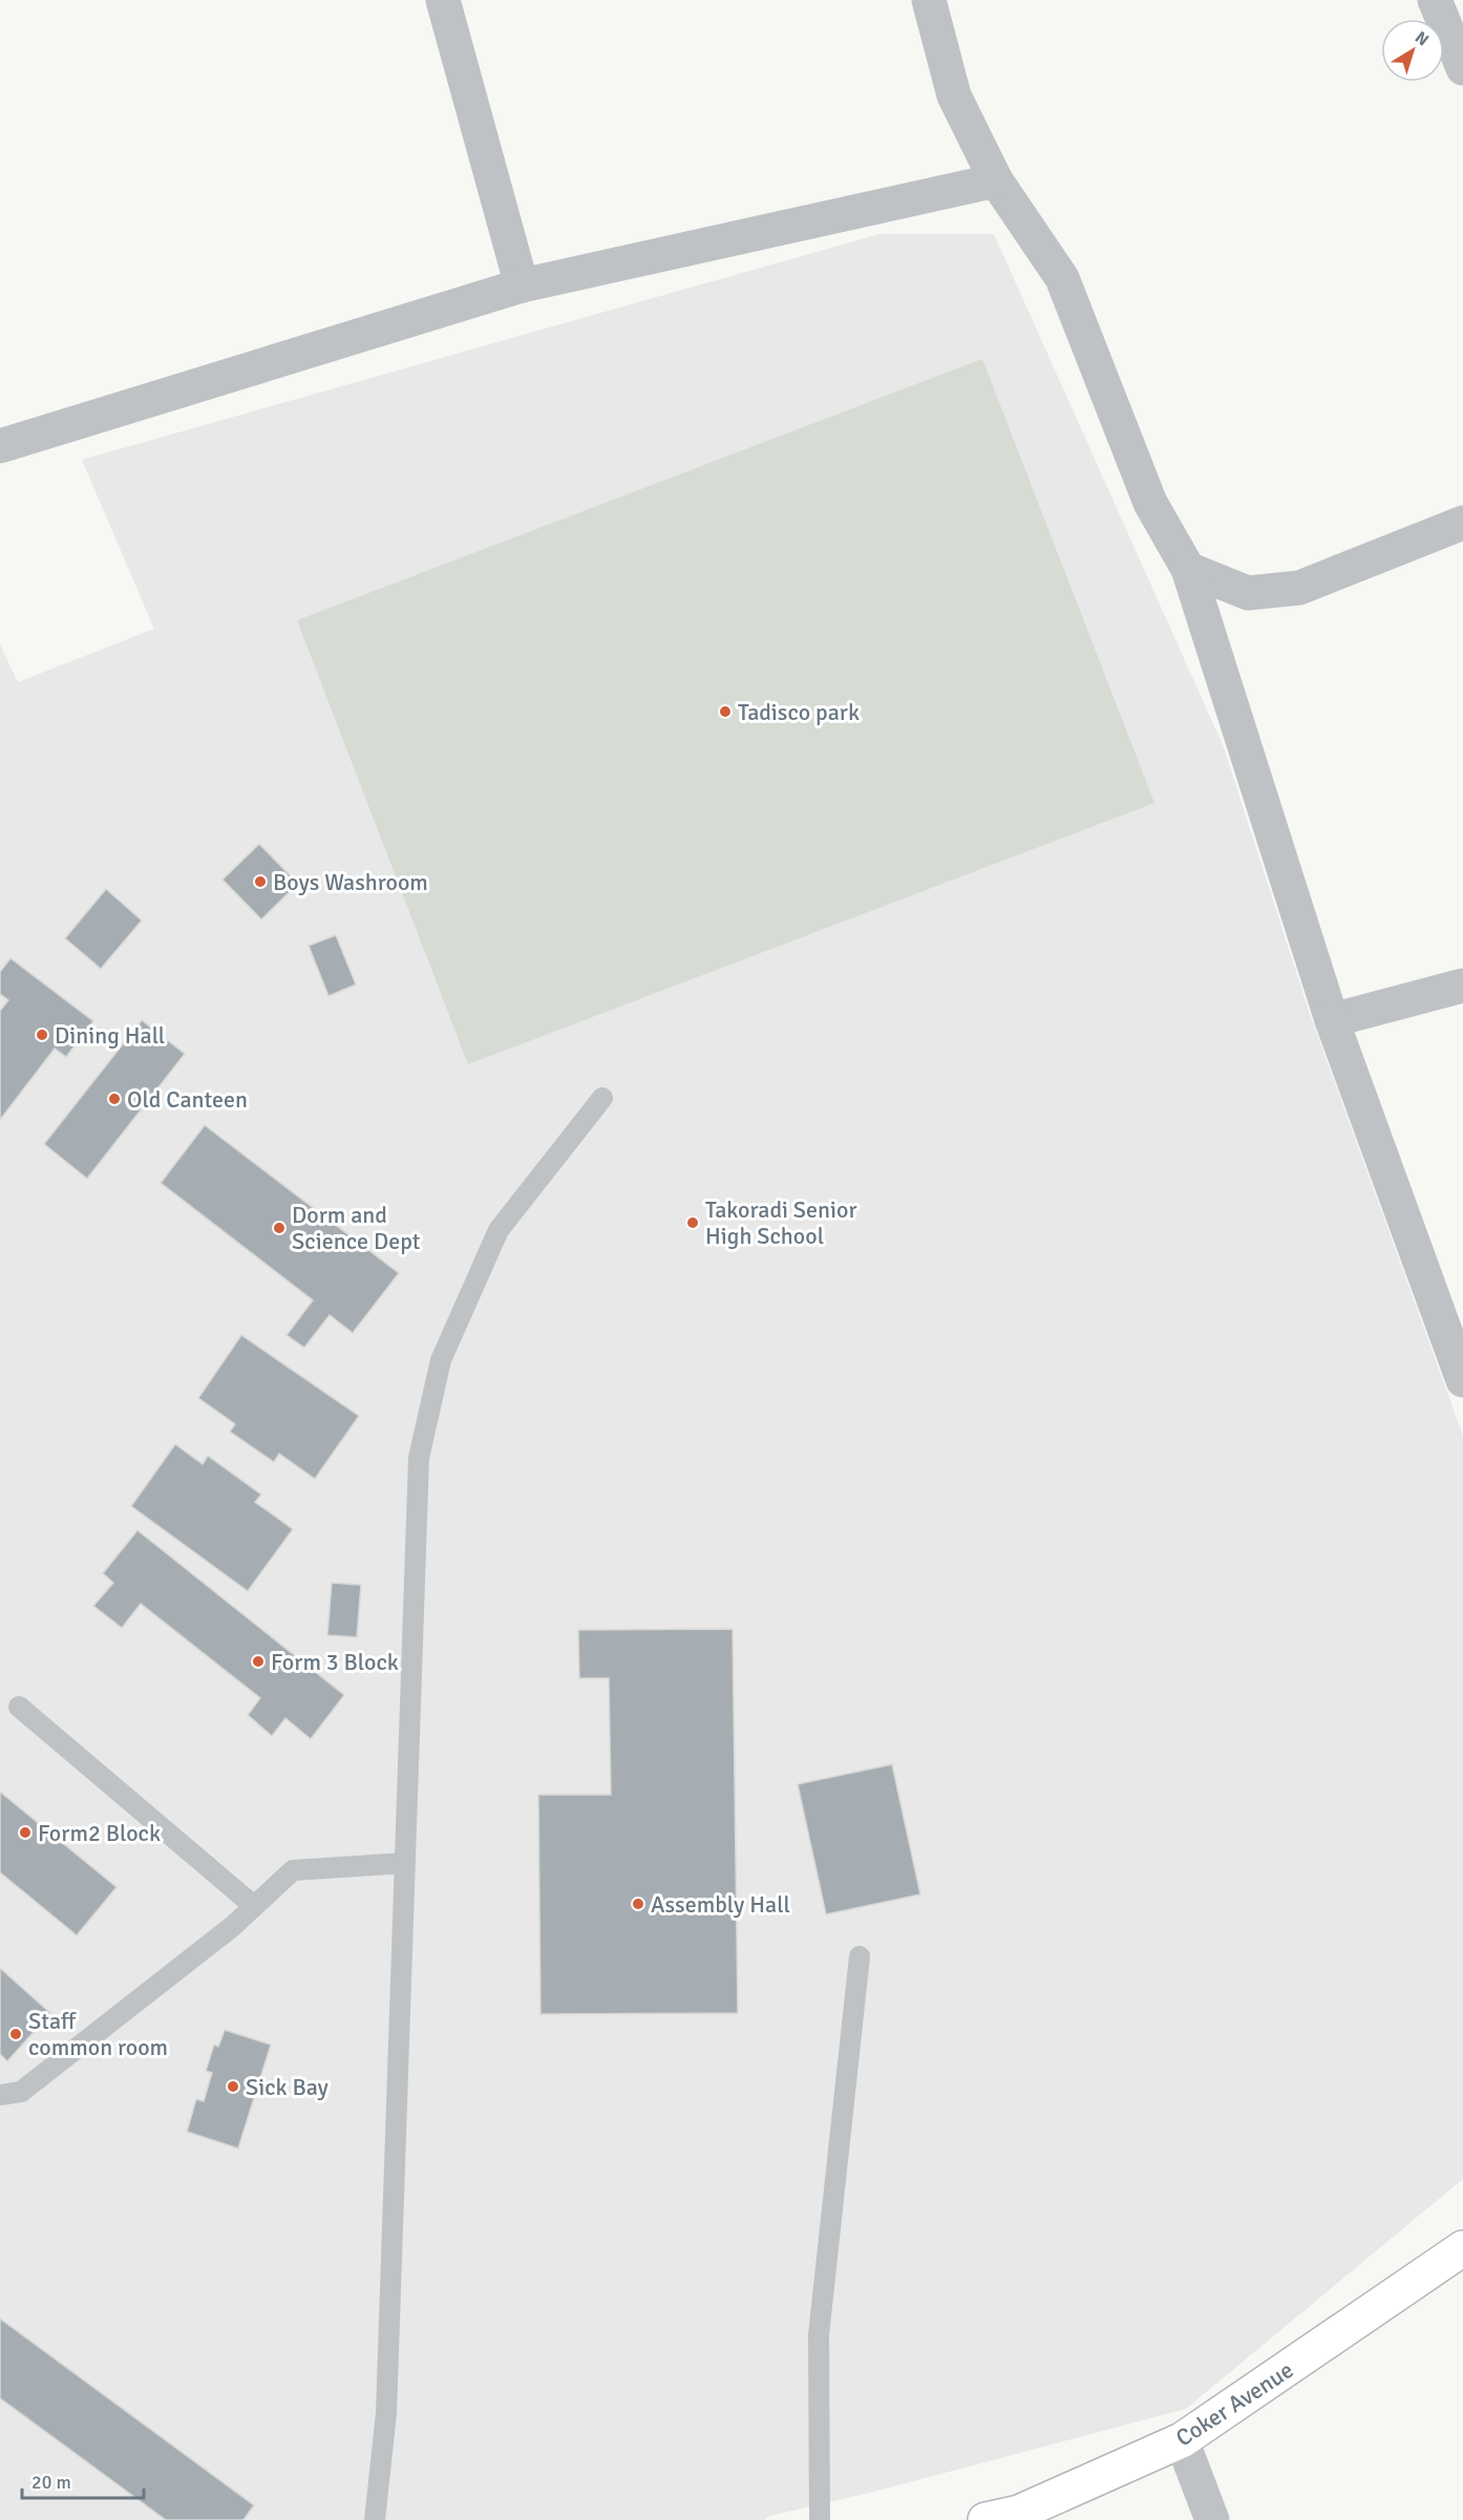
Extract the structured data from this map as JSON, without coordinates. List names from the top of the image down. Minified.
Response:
{"streets":{"street":["Coker Avenue"]},"places":["Tadisco park","Boys Washroom","Dining Hall","Old Canteen","Takoradi Senior High School","Dorm and Science Dept","Form 3 Block","Form2 Block","Assembly Hall","Staff common room","Sick Bay"],"scale_bar":"20 m","north":"top right"}
